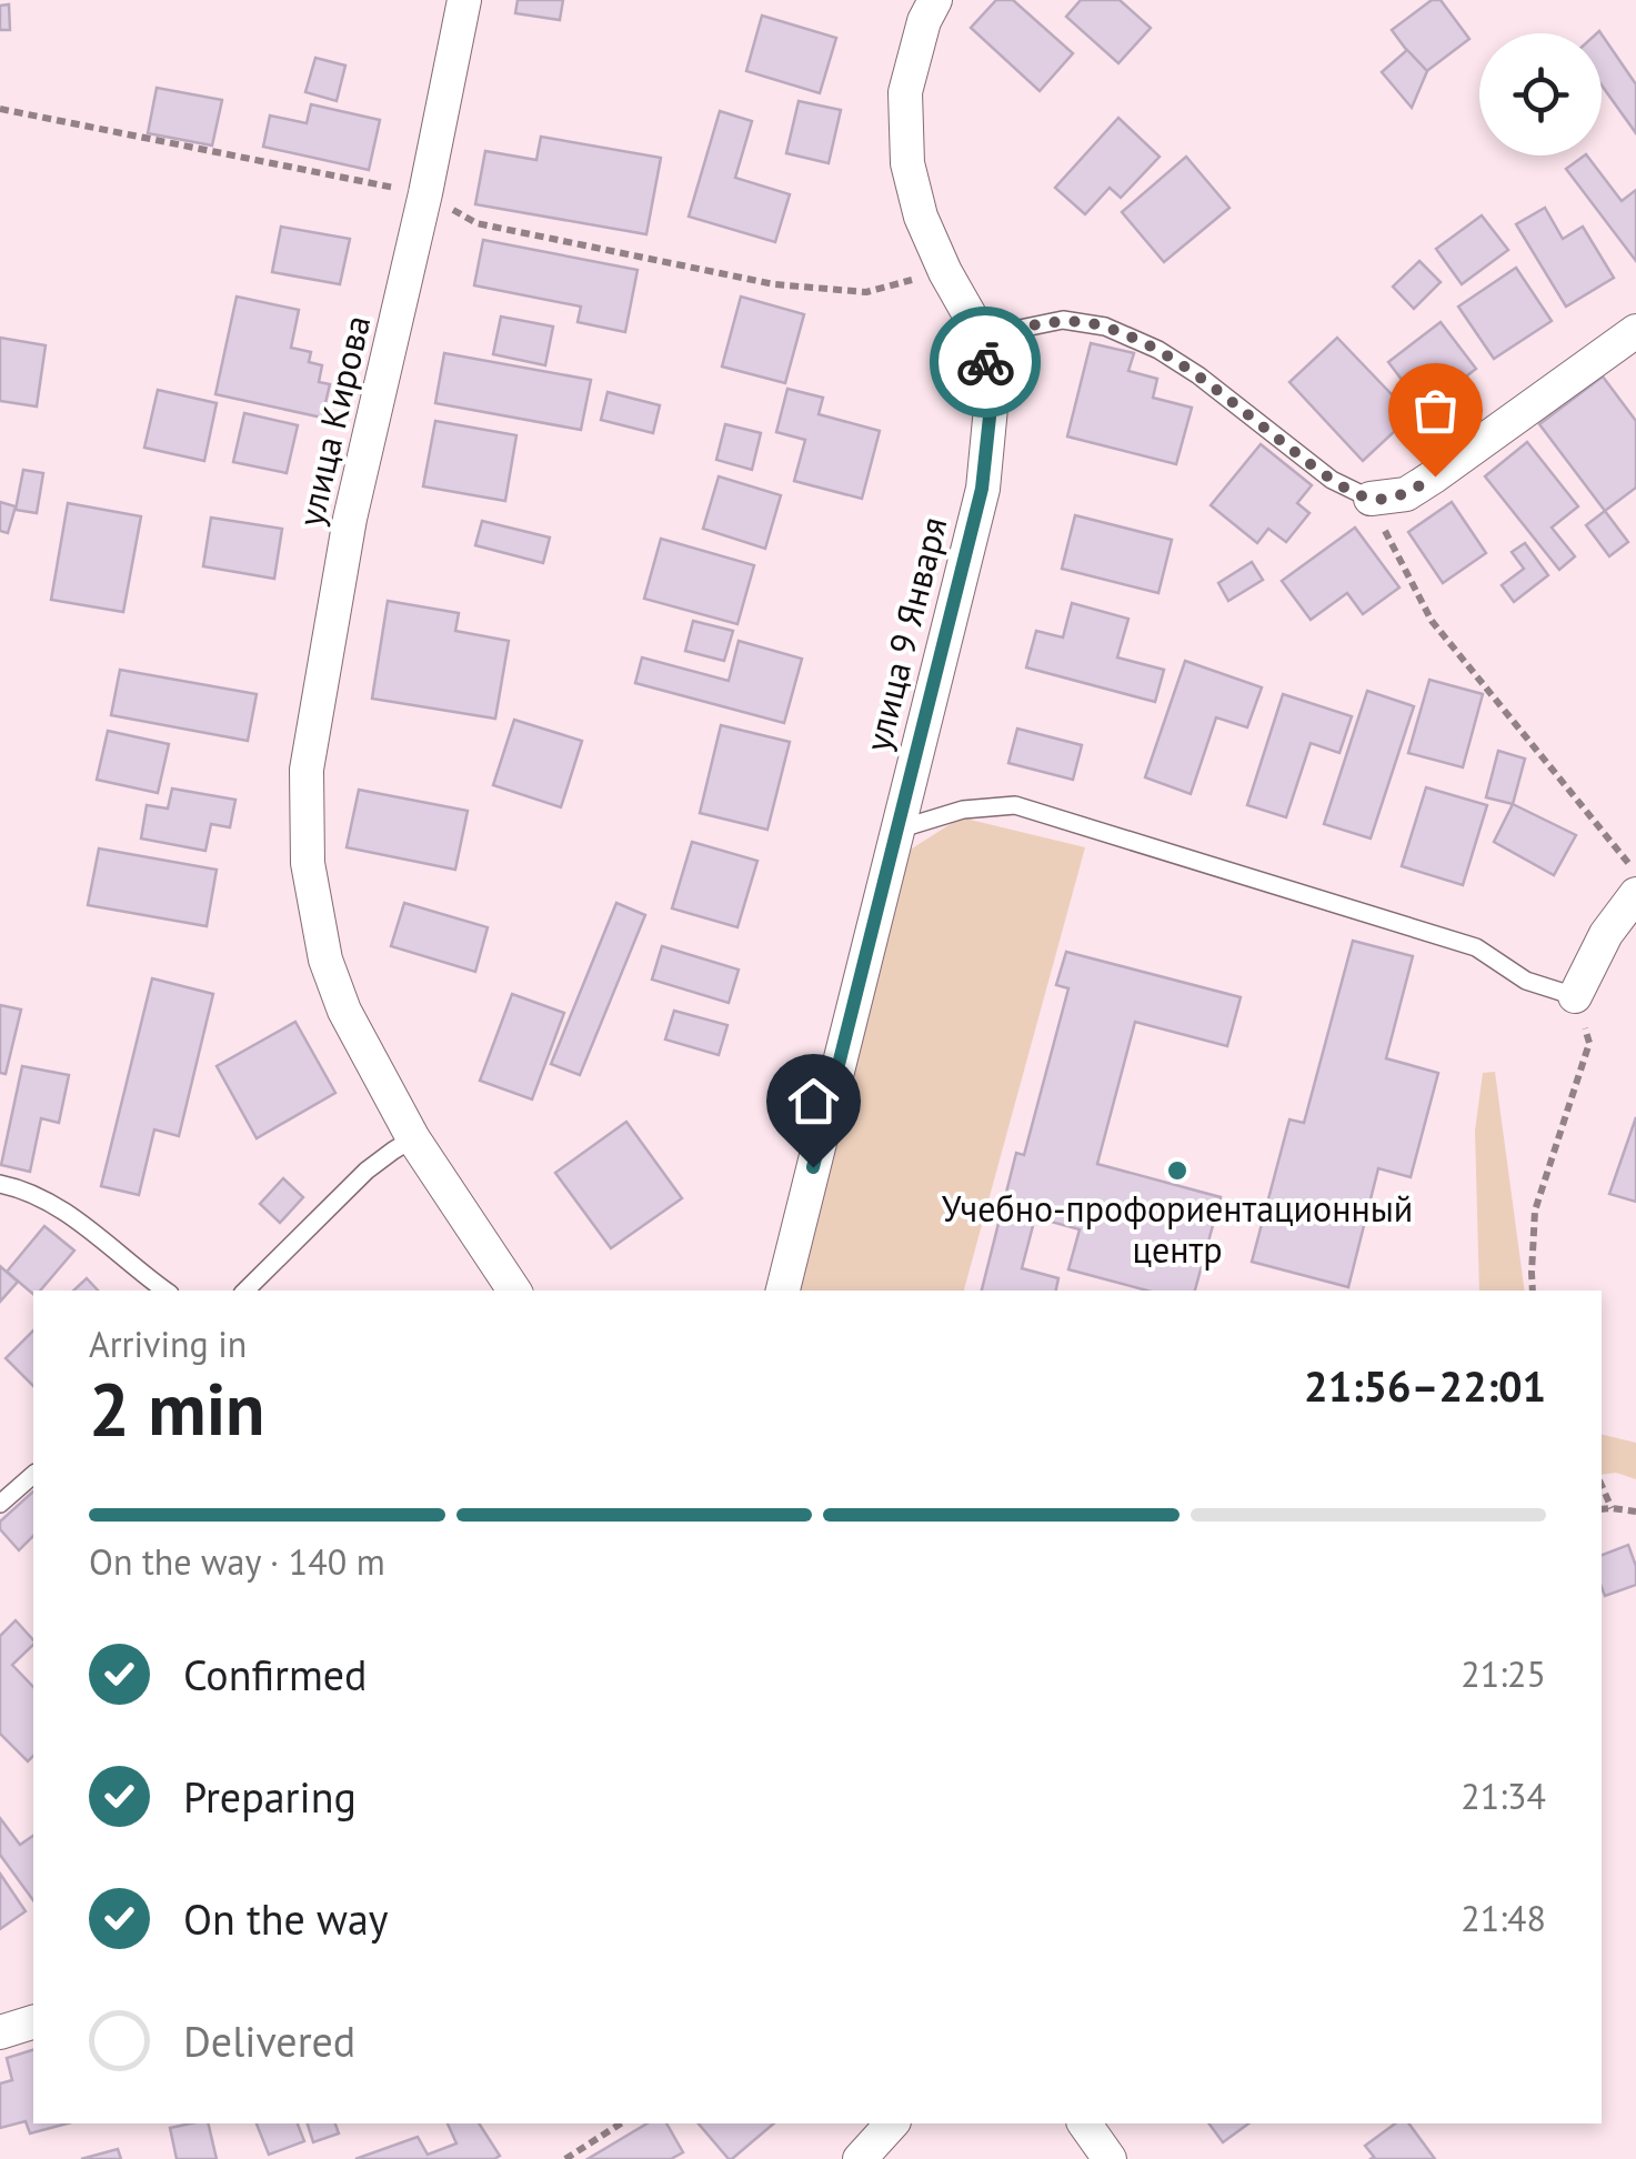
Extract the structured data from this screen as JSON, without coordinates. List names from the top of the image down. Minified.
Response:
{"streets":{"street":["улица Кирова","улица 9 Января"]},"places":["Учебно-профориентационный центр"],"page":{"heading":["2 min","Arriving in","21:56–22:01"],"bar":"On the way · 140 m","list":[["Confirmed","21:25"],["Preparing","21:34"],["On the way","21:48"],"Delivered"]}}
